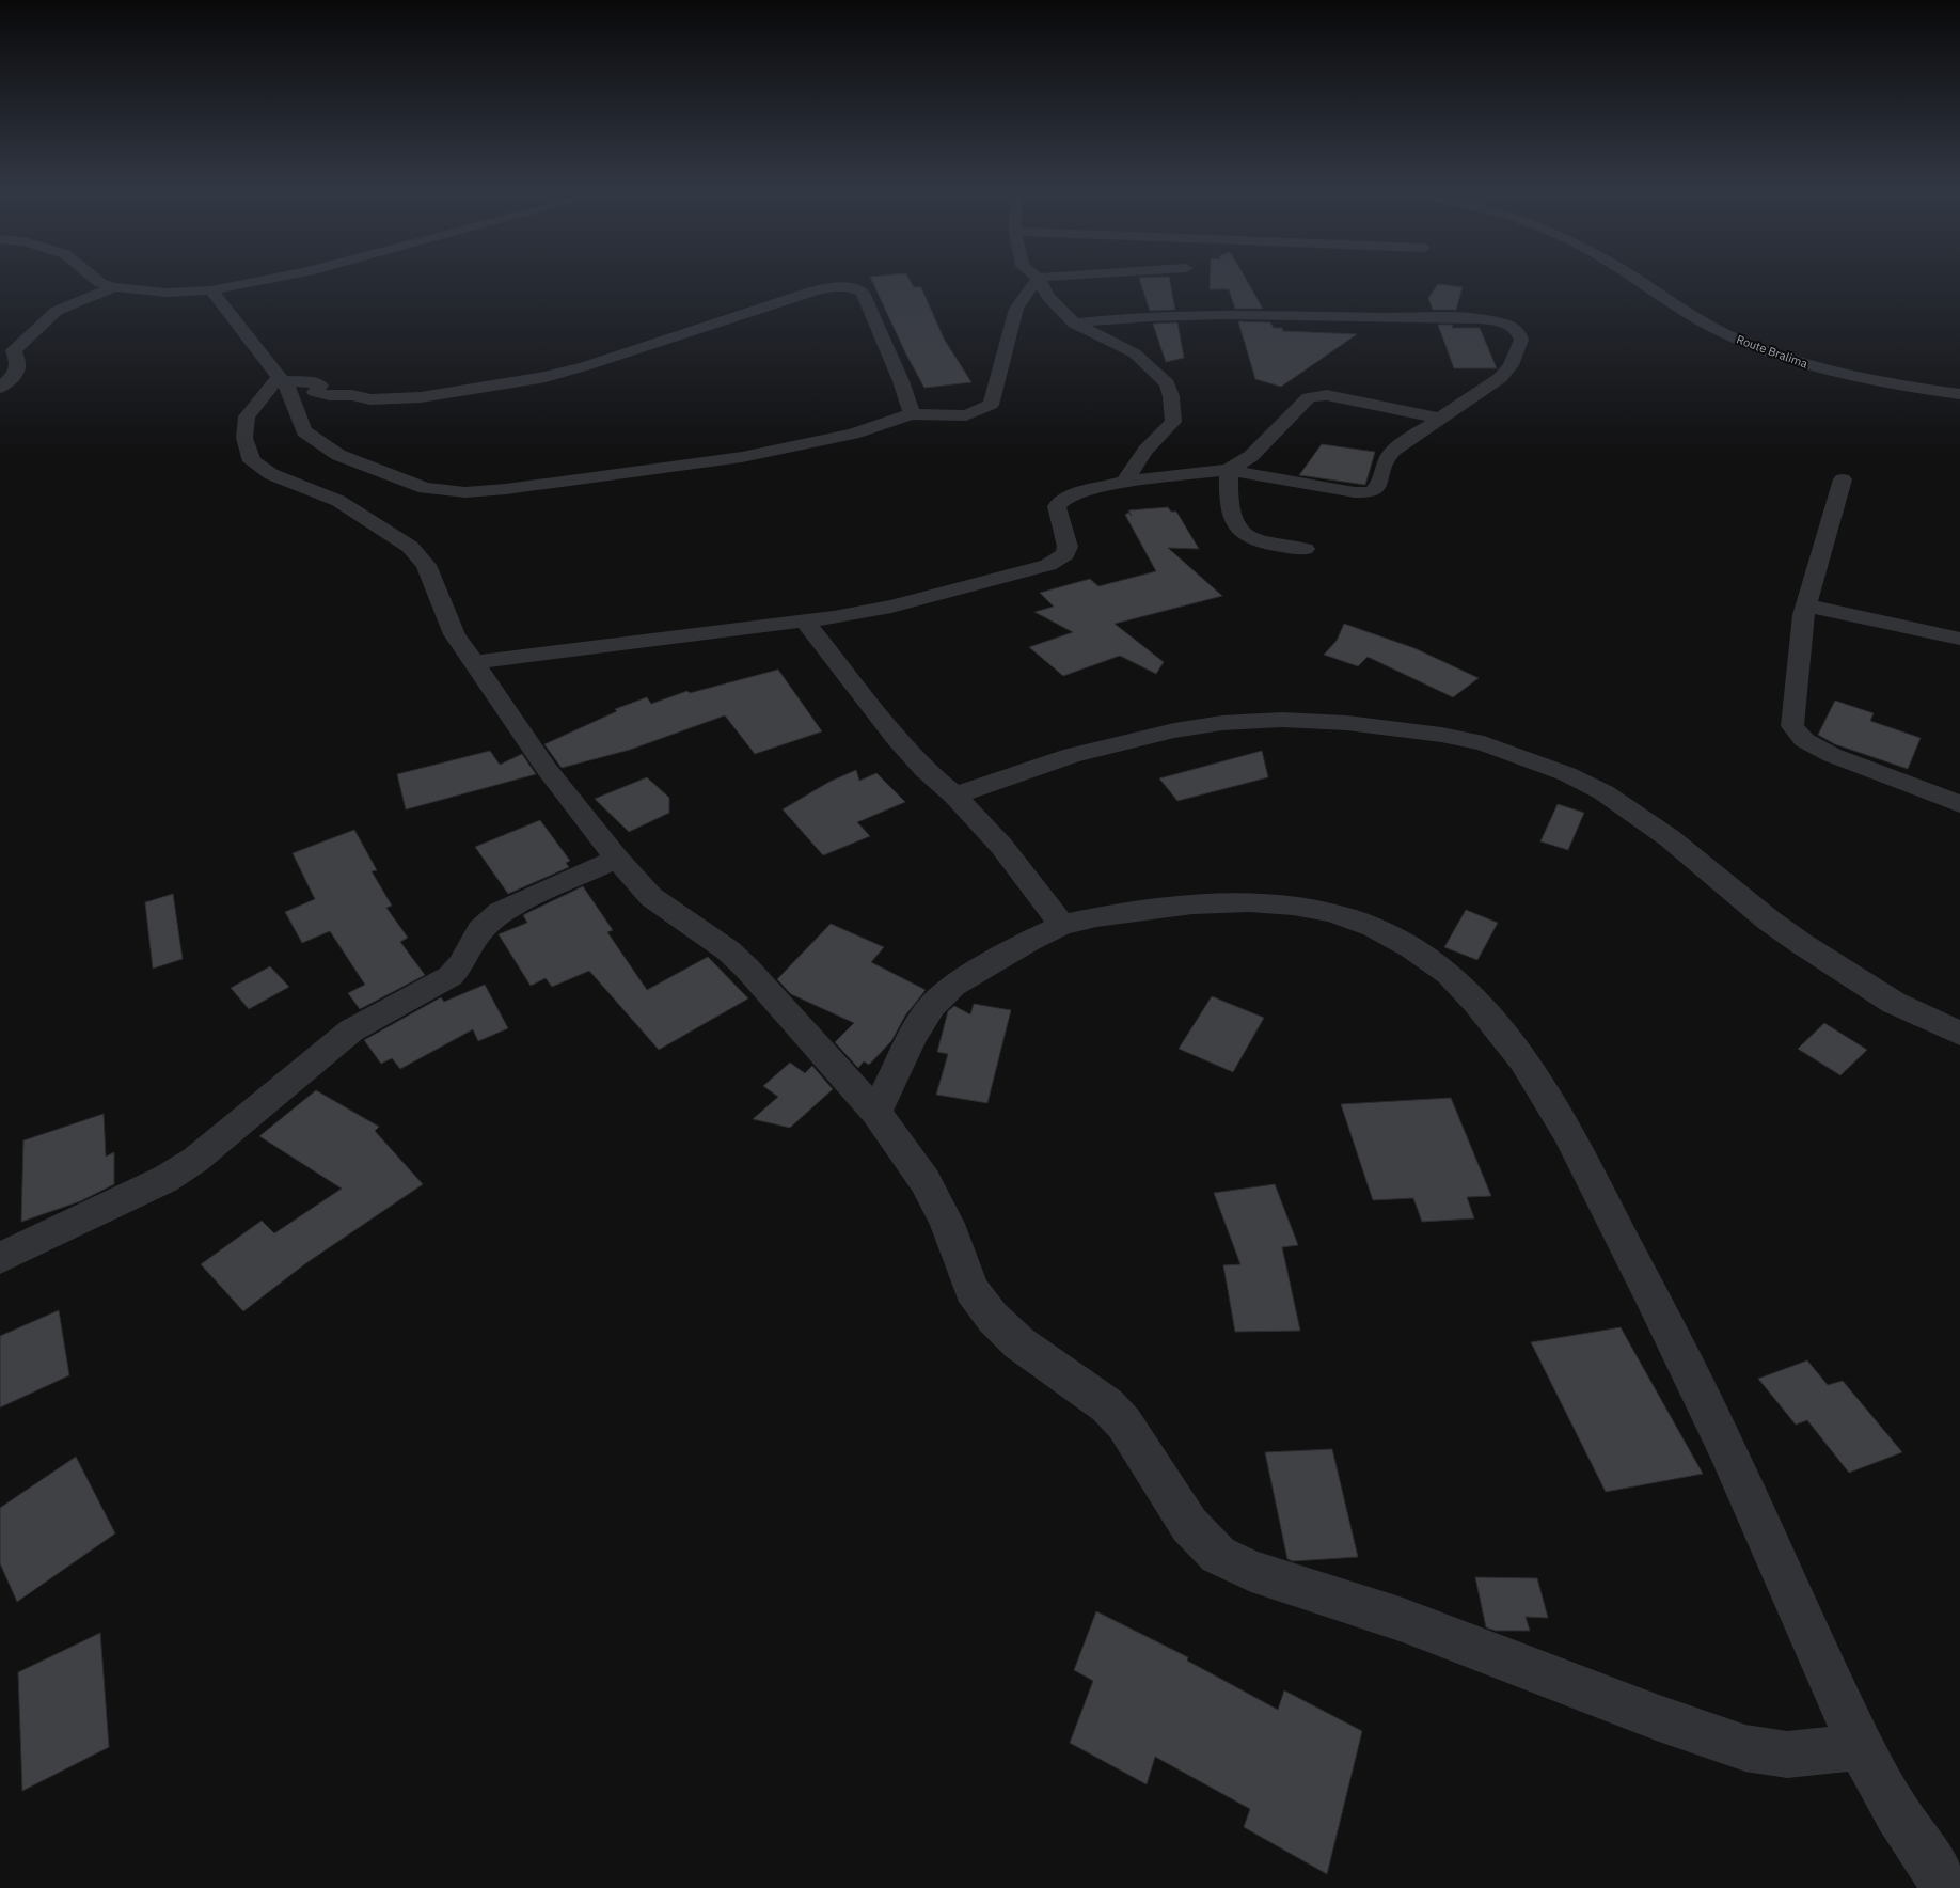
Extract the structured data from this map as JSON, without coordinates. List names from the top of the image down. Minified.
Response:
{"streets":{"street":["Route Bralima"]}}
